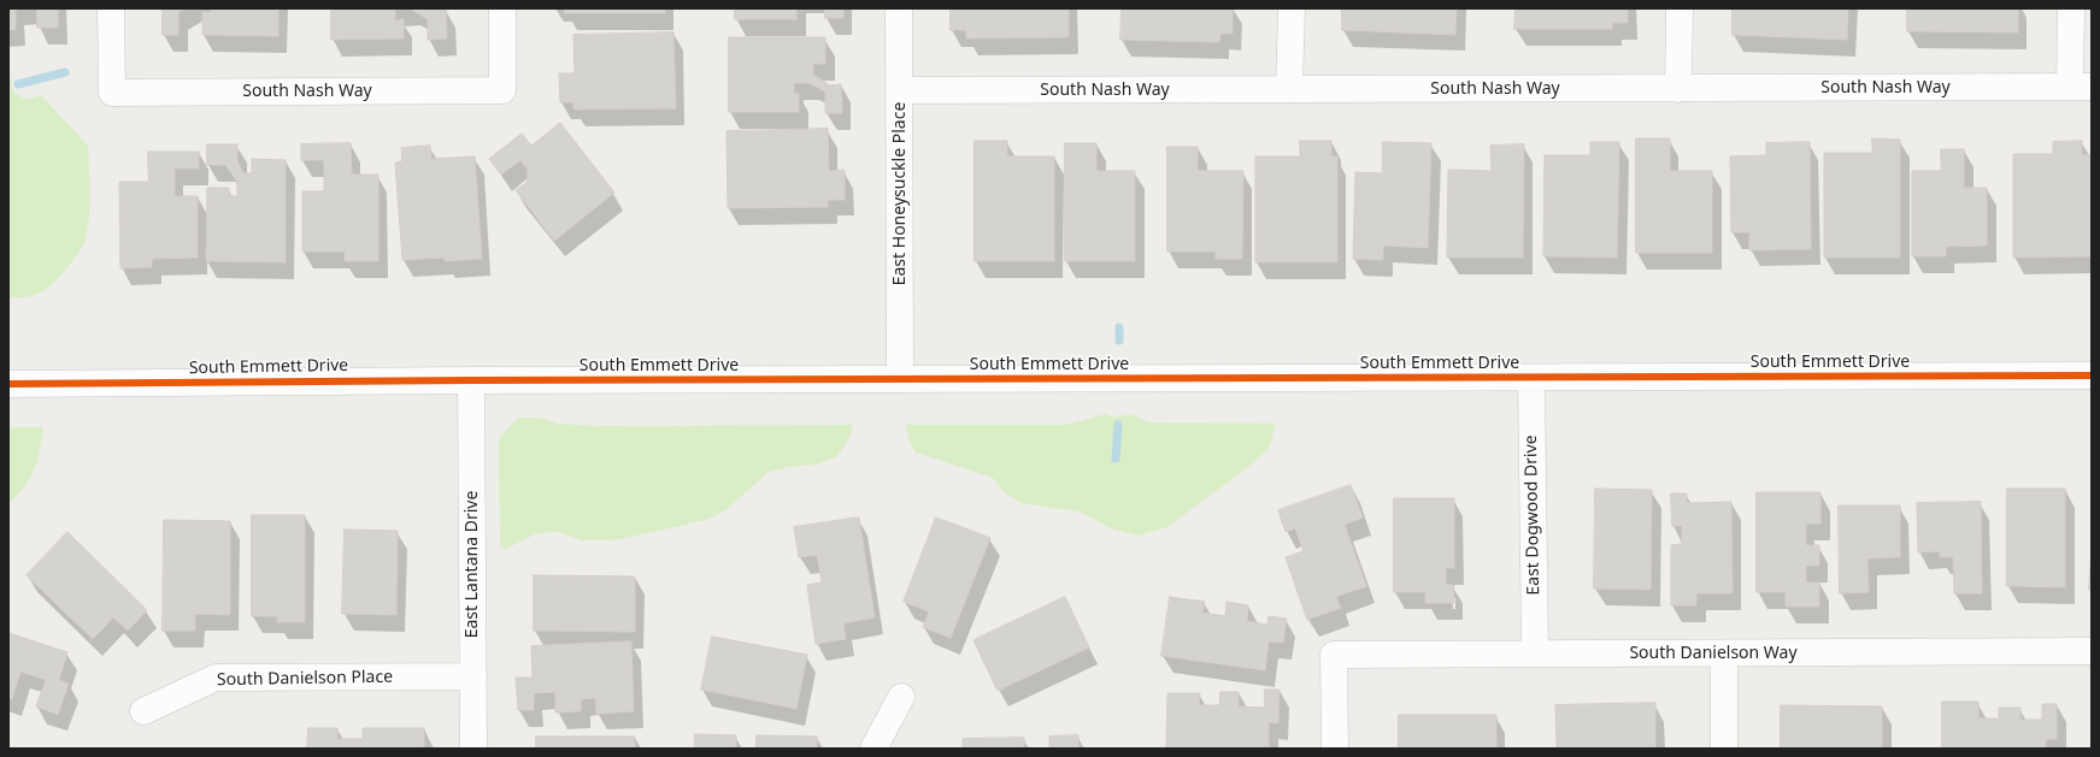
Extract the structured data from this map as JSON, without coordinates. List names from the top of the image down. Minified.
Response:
{"streets":{"street":["South Nash Way","East Honeysuckle Place","South Emmett Drive","East Dogwood Drive","East Lantana Drive","South Danielson Way","South Danielson Place"]},"crossings":[["South Nash Way","East Honeysuckle Place"],["East Honeysuckle Place","South Emmett Drive"],["South Emmett Drive","East Dogwood Drive"],["South Emmett Drive","East Lantana Drive"],["East Dogwood Drive","South Danielson Way"],["East Lantana Drive","South Danielson Place"]]}
